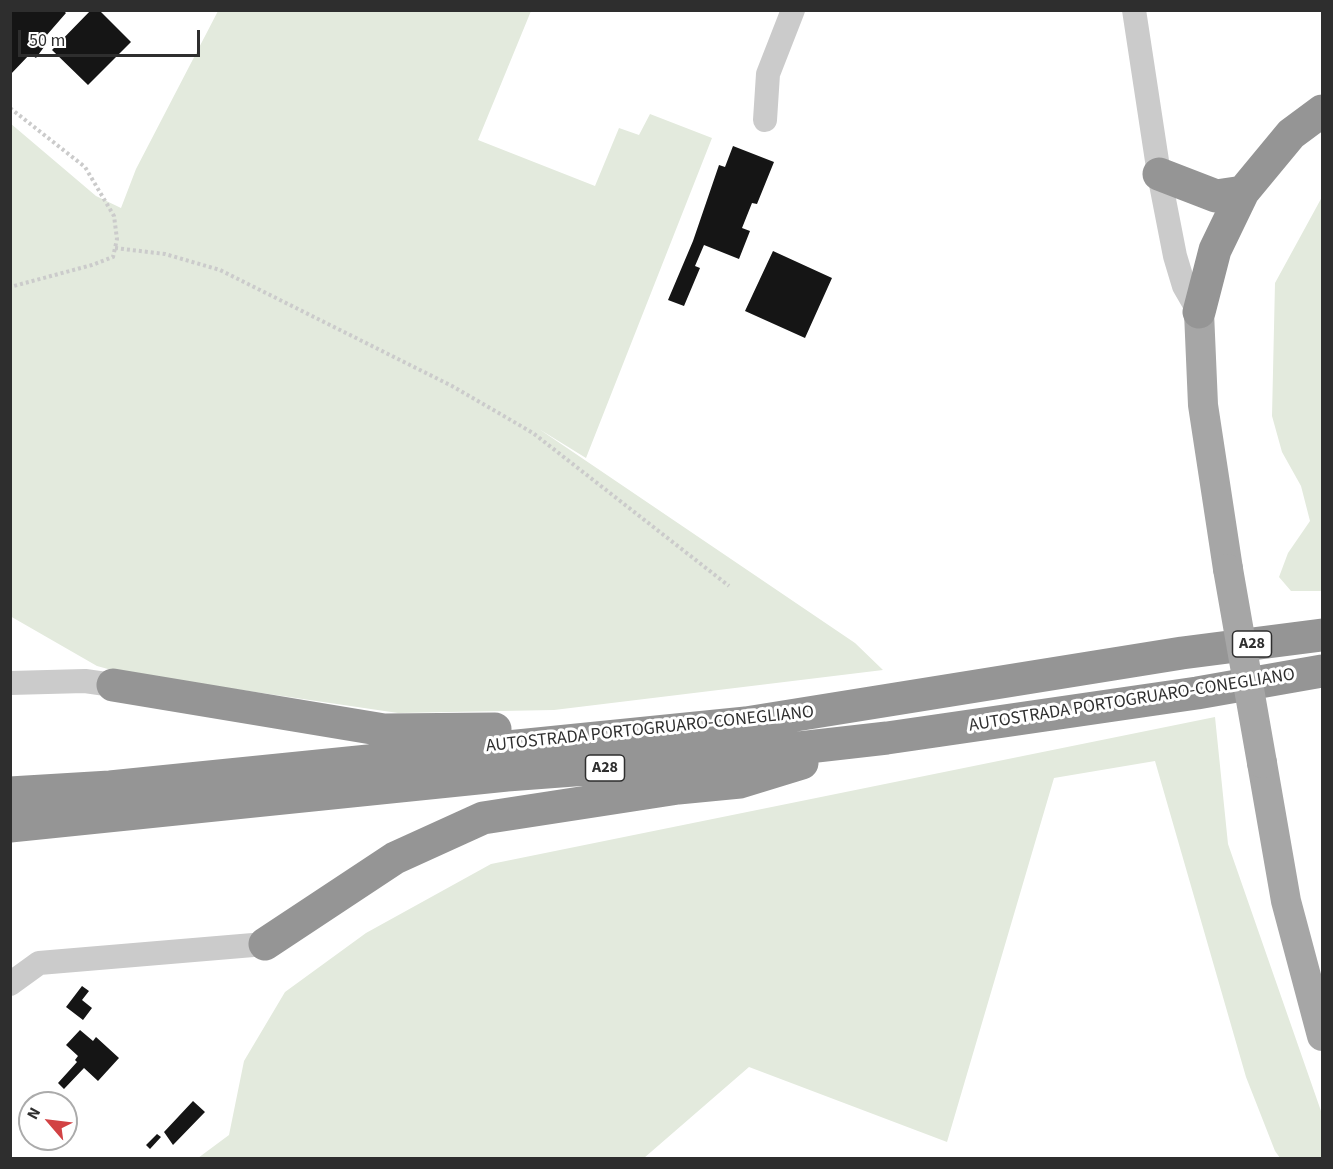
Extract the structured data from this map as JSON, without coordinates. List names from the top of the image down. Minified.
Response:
{"streets":{"highway":["A28","AUTOSTRADA PORTOGRUARO-CONEGLIANO"]},"scale_bar":"50 m","north":"top left"}
